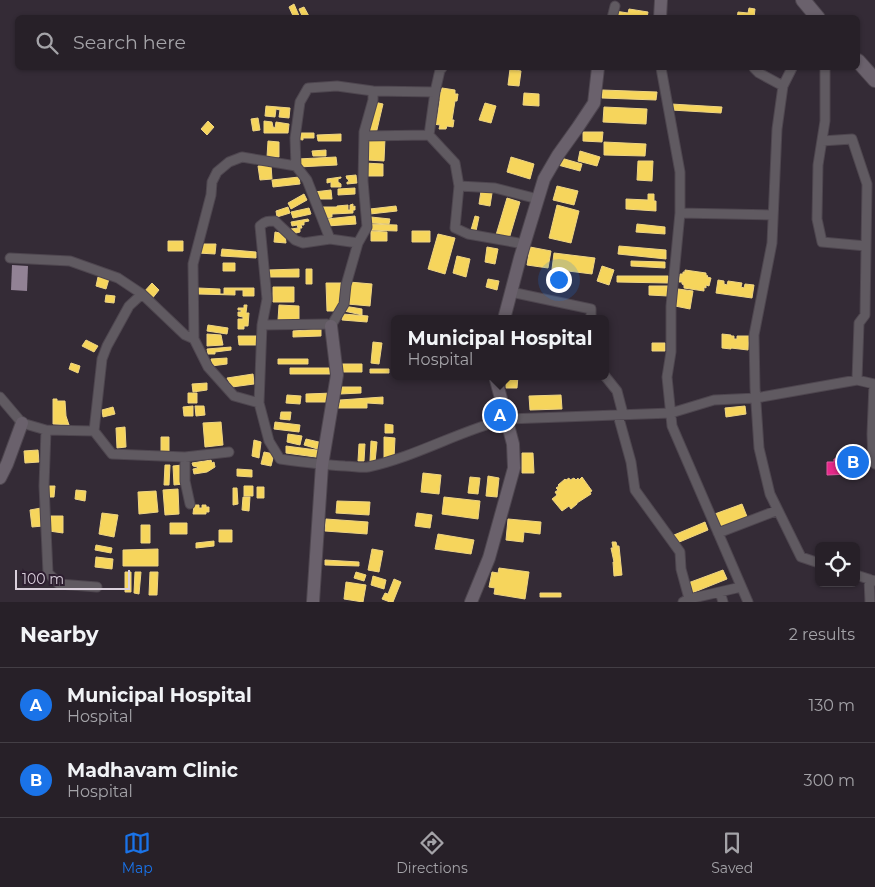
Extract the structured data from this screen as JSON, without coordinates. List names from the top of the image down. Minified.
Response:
{"scale_bar":"100 m","page":{"search":"Search here","popup":["Municipal Hospital","Hospital"],"pins":["A","B"],"scale":"100 m","heading":["Nearby","2 results"],"list":[{"mark":"A","name":"Municipal Hospital","note":"Hospital","value":"130 m"},{"mark":"B","name":"Madhavam Clinic","note":"Hospital","value":"300 m"}],"nav":["Map","Directions","Saved"]}}
